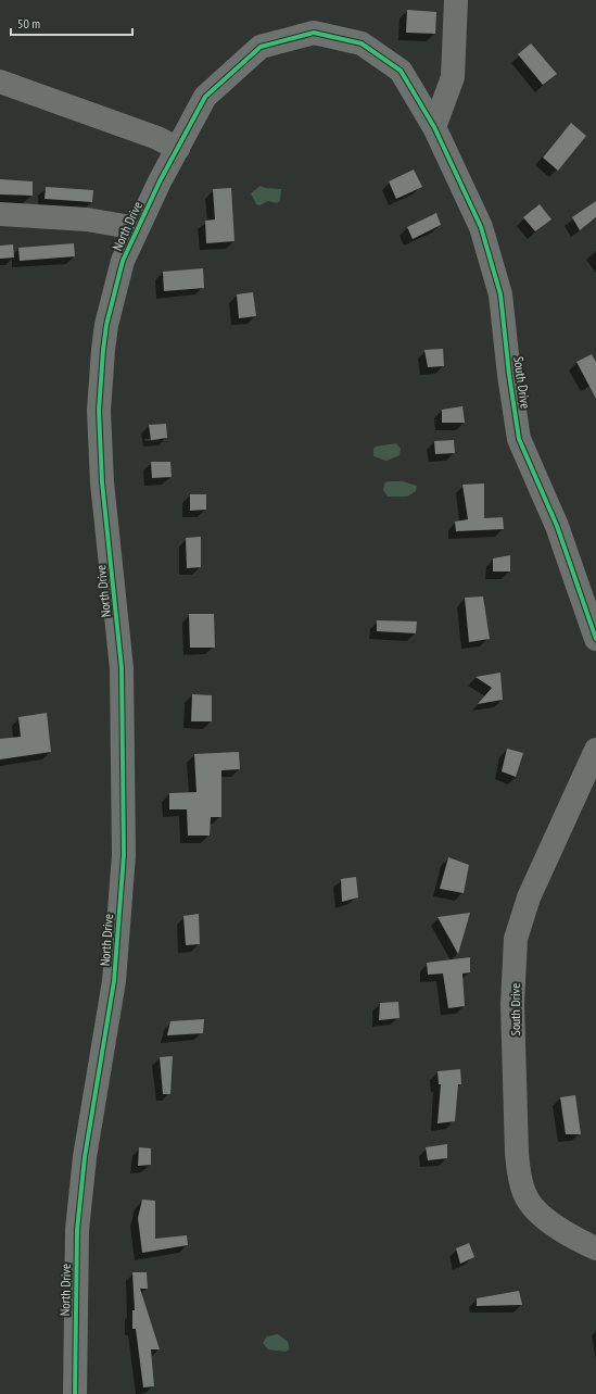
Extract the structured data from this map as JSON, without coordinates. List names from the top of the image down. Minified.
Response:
{"streets":{"street":["North Drive","South Drive"]},"crossings":[["North Drive","South Drive"]],"scale_bar":"50 m"}
